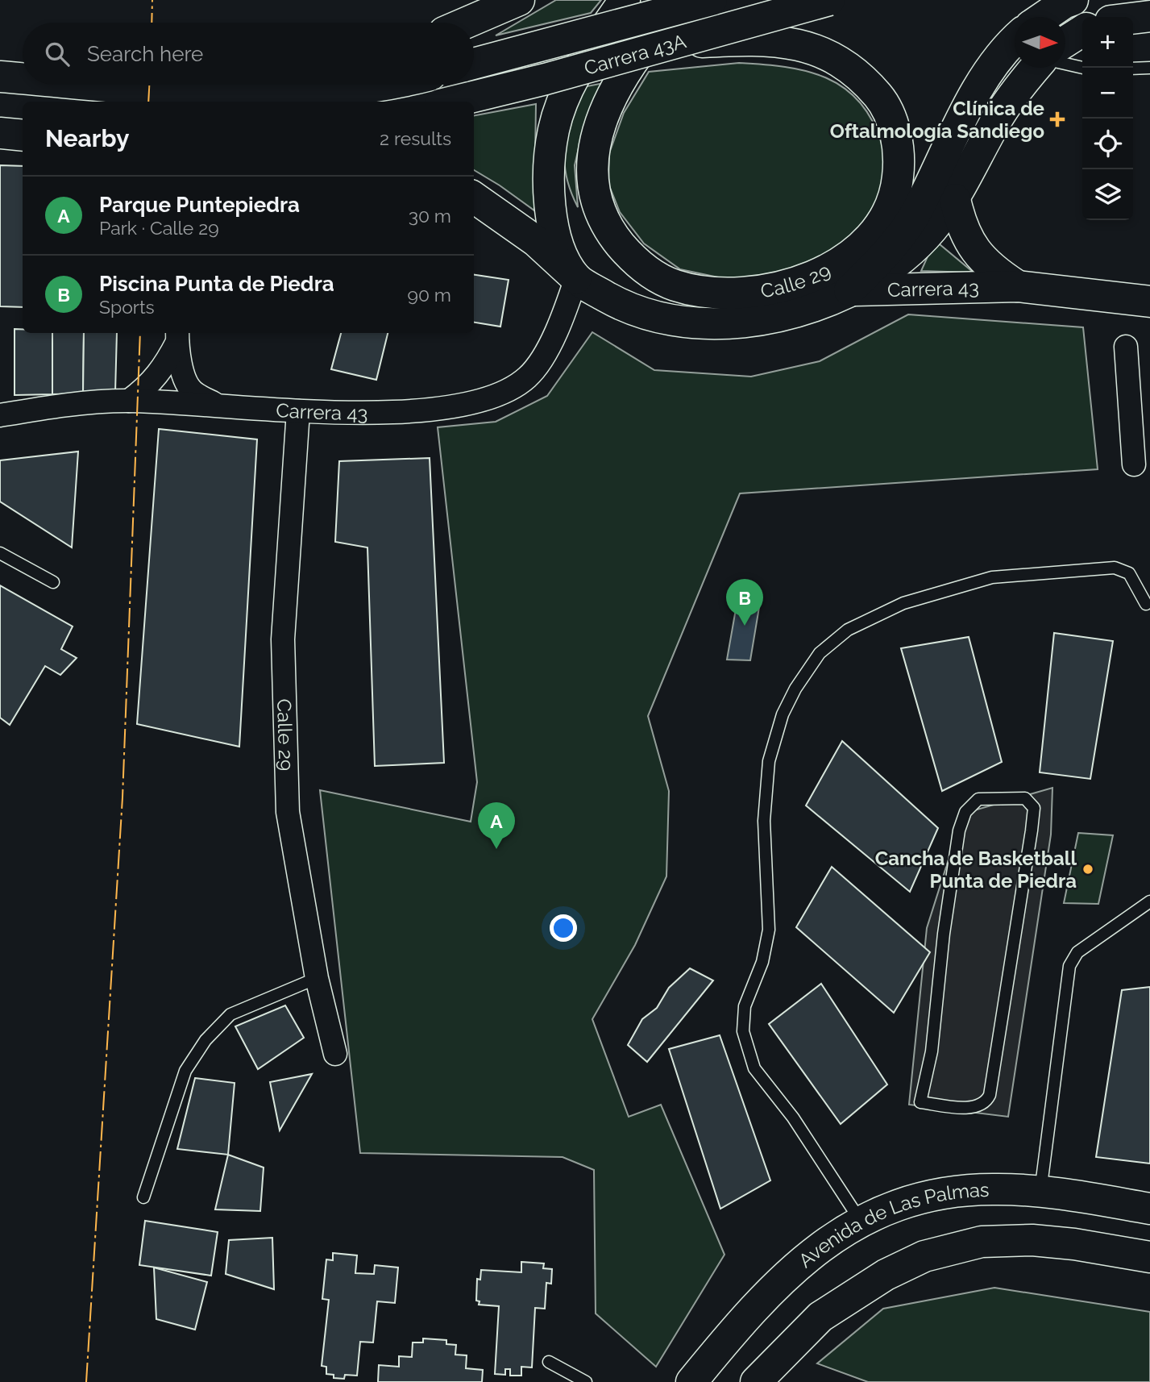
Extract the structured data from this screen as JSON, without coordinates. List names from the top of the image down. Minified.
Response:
{"streets":{"main road":["Carrera 43A","Calle 29","Carrera 43","Avenida de Las Palmas"]},"crossings":[["Carrera 43A","Calle 29"],["Calle 29","Carrera 43"]],"places":{"health":["Clínica de Oftalmología Sandiego"],"other":["Cancha de Basketball Punta de Piedra"]},"north":"right","page":{"map_buttons":["+","−"],"search":"Search here","heading":["Nearby","2 results"],"list":[{"mark":"A","name":"Parque Puntepiedra","note":"Park · Calle 29","value":"30 m"},{"mark":"B","name":"Piscina Punta de Piedra","note":"Sports","value":"90 m"}],"pins":["B","A"]}}
